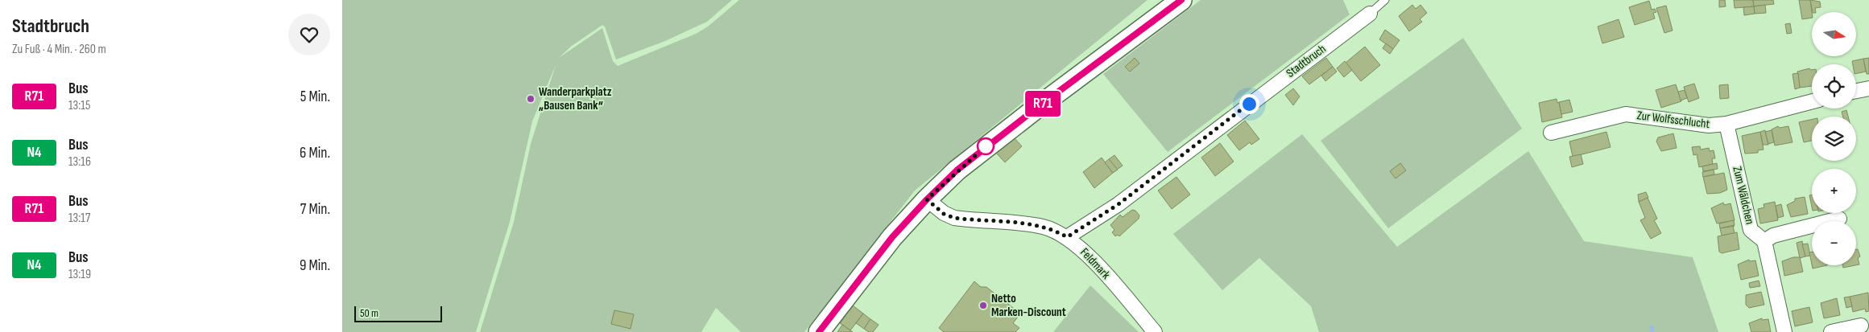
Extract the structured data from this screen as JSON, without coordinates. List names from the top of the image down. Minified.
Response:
{"streets":{"street":["Stadtbruch","Zur Wolfsschlucht","Zum Wäldchen","Feldmark"]},"crossings":[["Stadtbruch","Feldmark"],["Zur Wolfsschlucht","Zum Wäldchen"]],"places":["Wanderparkplatz „Bausen Bank“","Netto Marken-Discount"],"lines":["bus line R71"],"scale_bar":"50 m","north":"right","page":{"heading":["Stadtbruch","Zu Fuß · 4 Min. · 260 m"],"on_map":"R71","map_buttons":["+","−"],"list":[{"mark":"R71","name":"Bus","note":"13:15","value":"5 Min."},{"mark":"N4","name":"Bus","note":"13:16","value":"6 Min."},{"mark":"R71","name":"Bus","note":"13:17","value":"7 Min."},{"mark":"N4","name":"Bus","note":"13:19","value":"9 Min."}],"scale":"50 m"}}
